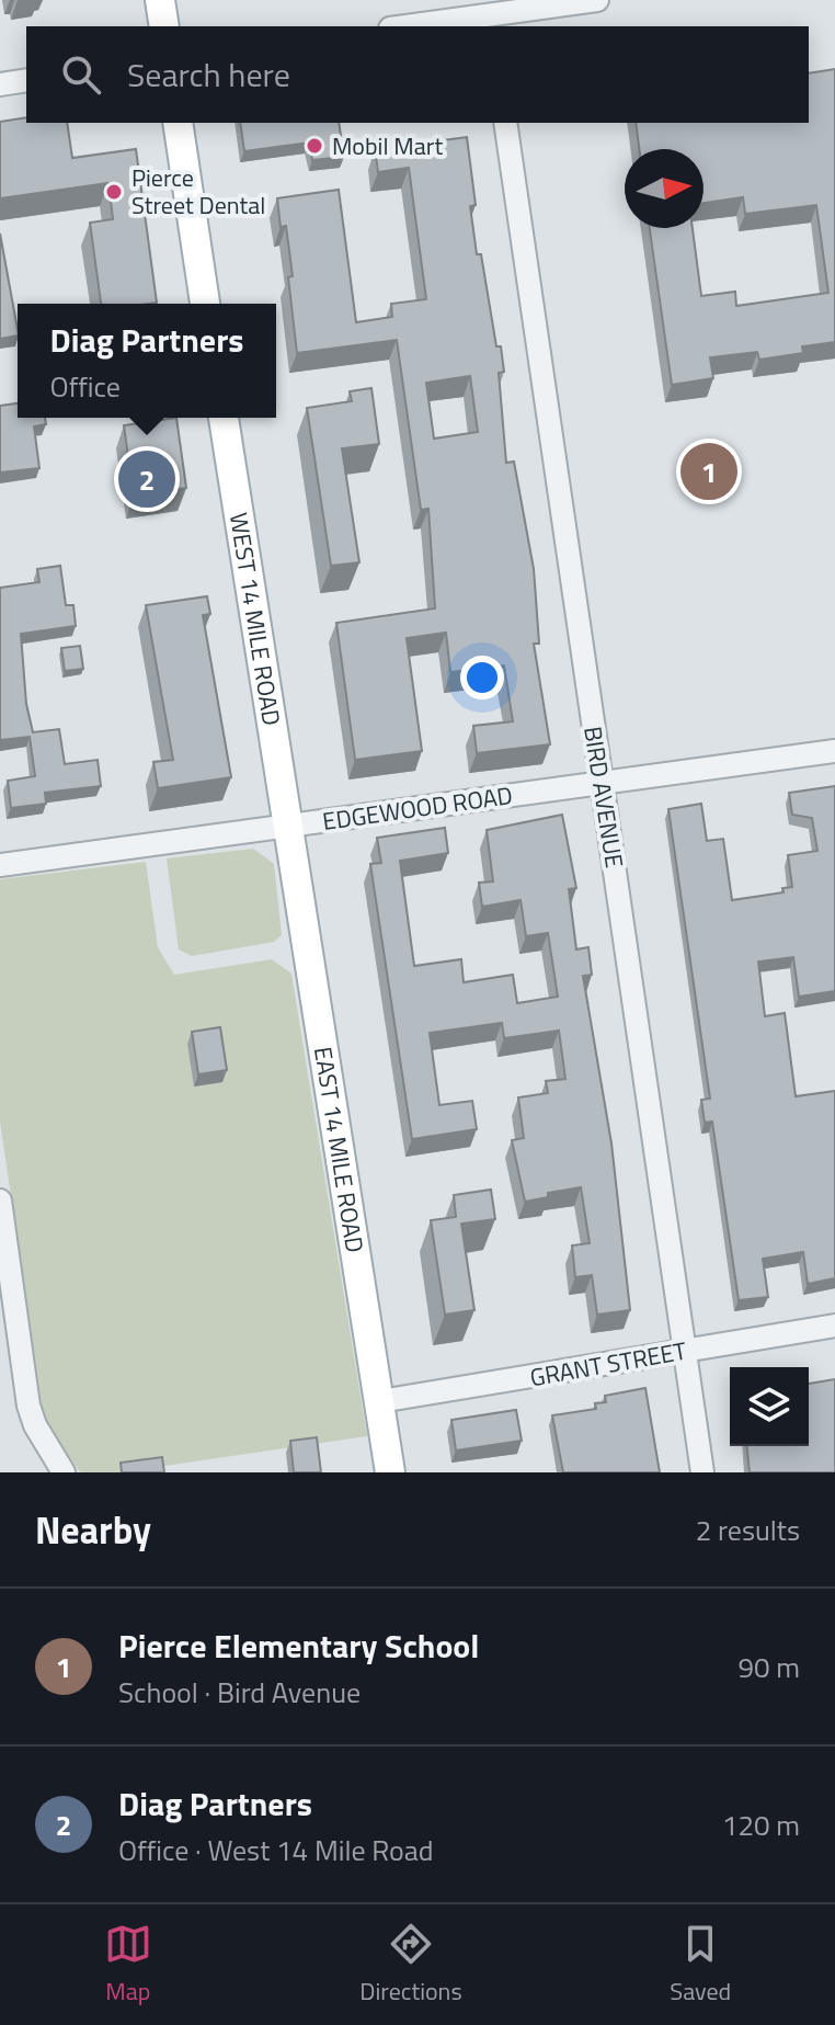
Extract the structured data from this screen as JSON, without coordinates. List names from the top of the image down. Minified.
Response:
{"streets":{"main road":["WEST 14 MILE ROAD","EAST 14 MILE ROAD"],"street":["BIRD AVENUE","EDGEWOOD ROAD","GRANT STREET"]},"crossings":[["WEST 14 MILE ROAD","EDGEWOOD ROAD"],["WEST 14 MILE ROAD","EAST 14 MILE ROAD"],["BIRD AVENUE","EDGEWOOD ROAD"],["BIRD AVENUE","GRANT STREET"],["EDGEWOOD ROAD","EAST 14 MILE ROAD"],["EAST 14 MILE ROAD","GRANT STREET"]],"places":["Mobil Mart","Pierce Street Dental"],"north":"right","page":{"search":"Search here","popup":["Diag Partners","Office"],"pins":["1","2"],"heading":["Nearby","2 results"],"list":[{"mark":"1","name":"Pierce Elementary School","note":"School · Bird Avenue","value":"90 m"},{"mark":"2","name":"Diag Partners","note":"Office · West 14 Mile Road","value":"120 m"}],"nav":["Map","Directions","Saved"]}}
